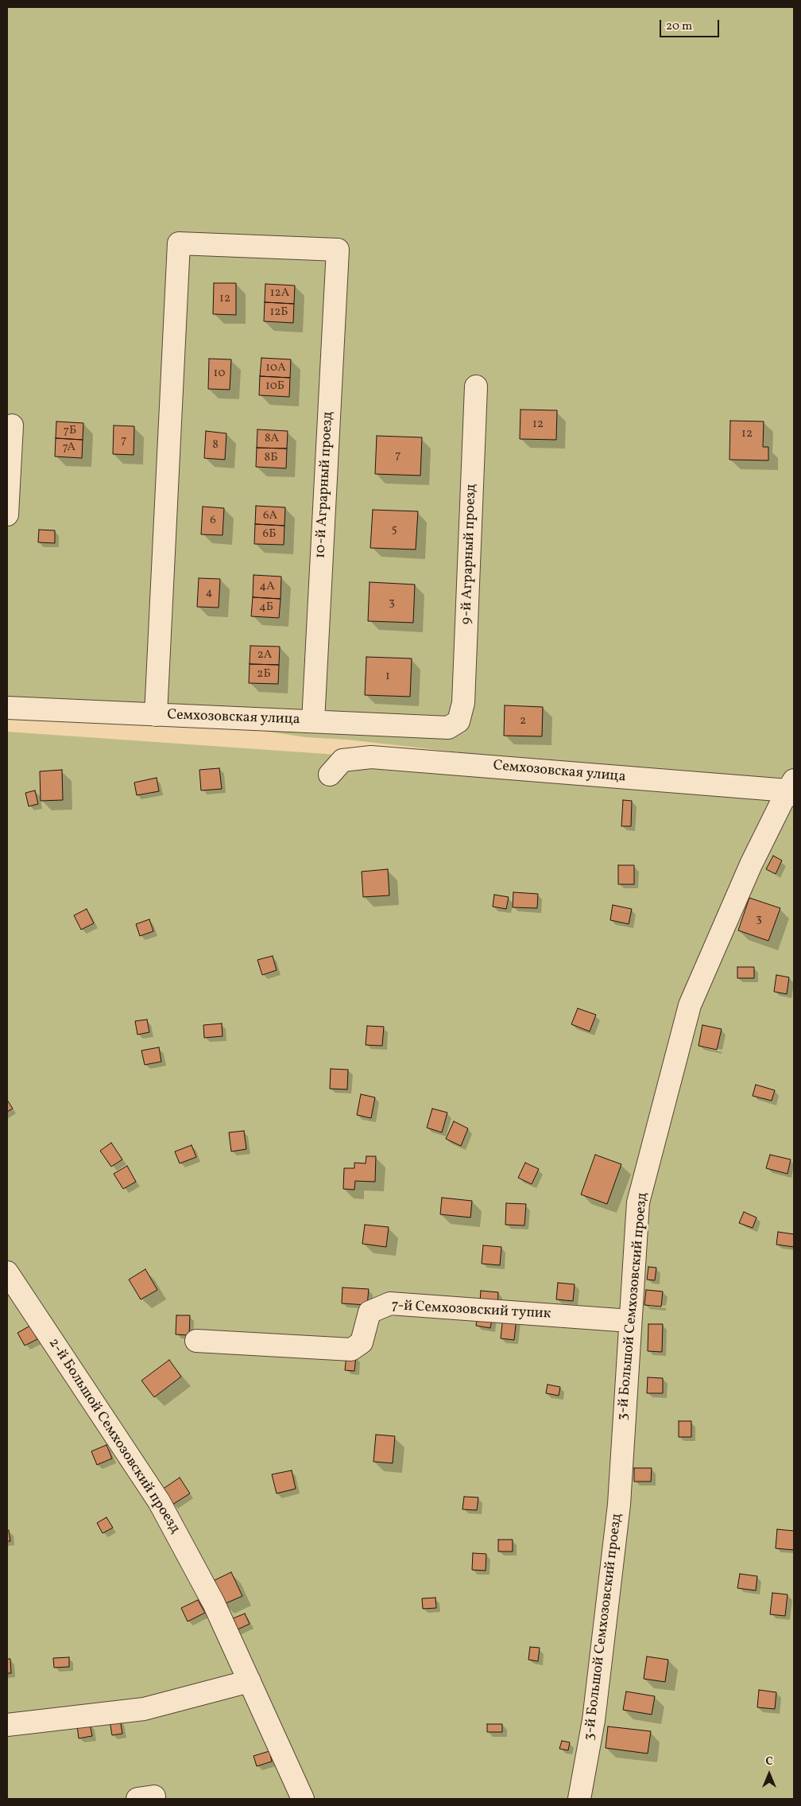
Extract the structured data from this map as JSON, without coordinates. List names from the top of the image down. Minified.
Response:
{"streets":{"street":["10-й Аграрный проезд","9-й Аграрный проезд","Семхозовская улица","3-й Большой Семхозовский проезд","7-й Семхозовский тупик","2-й Большой Семхозовский проезд"]},"crossings":[["10-й Аграрный проезд","Семхозовская улица"],["9-й Аграрный проезд","Семхозовская улица"],["Семхозовская улица","3-й Большой Семхозовский проезд"],["3-й Большой Семхозовский проезд","7-й Семхозовский тупик"]],"house_numbers":["12А","12","12Б","10А","10","10Б","12","7Б","12","8А","7","8","7А","7","8Б","6А","6","5","6Б","4А","4","3","4Б","2А","2Б","1","2","3"],"scale_bar":"20 m","north":"top"}
